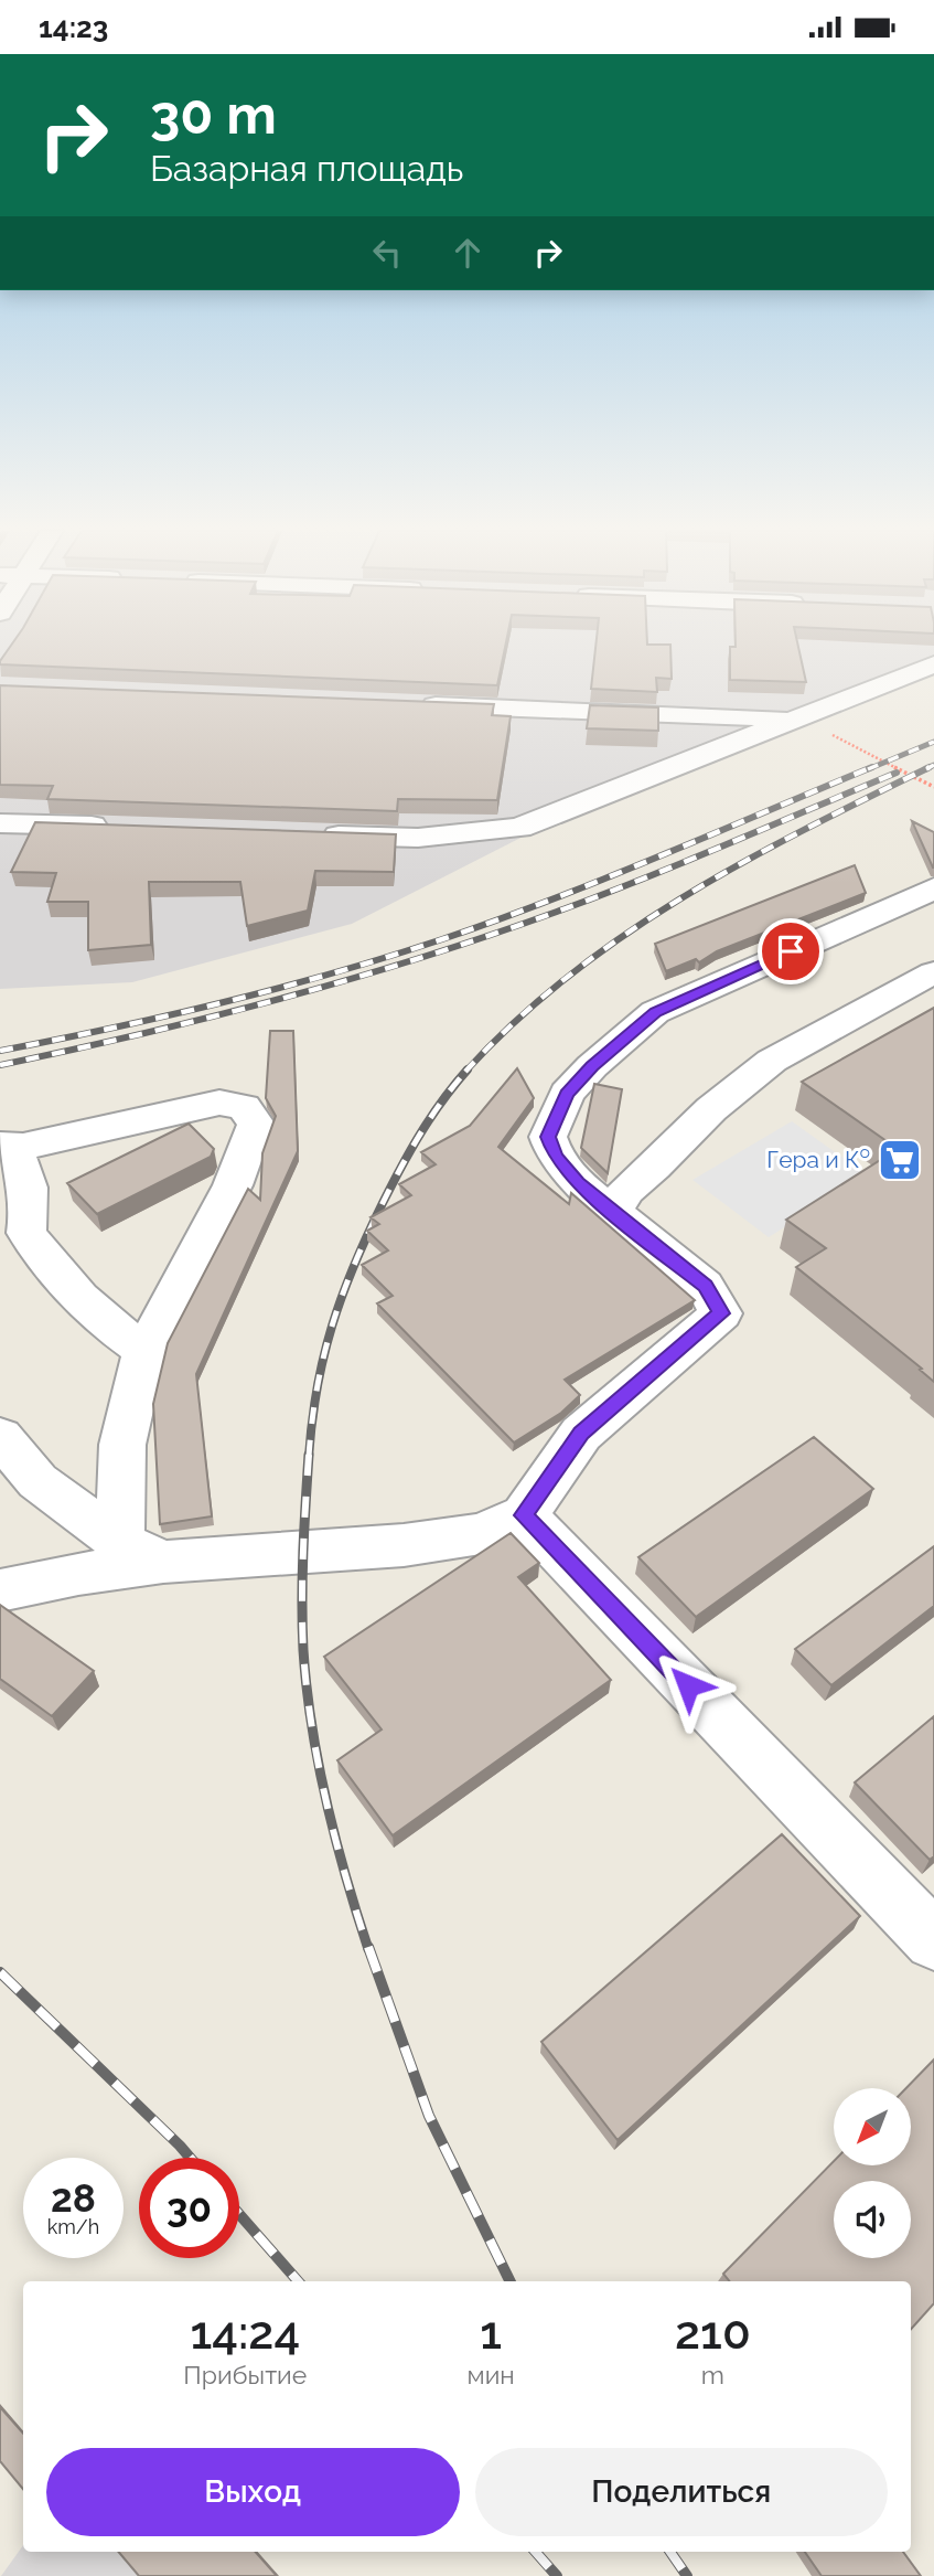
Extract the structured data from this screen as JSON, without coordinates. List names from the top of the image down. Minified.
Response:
{"places":{"supermarket":["Гера и К⁰"]},"north":"bottom left","page":{"status":"14:23","turn":["30 m","Базарная площадь"],"speed":"28 km/h","limit":"30","eta":["14:24","Прибытие","1","мин","210","m"],"buttons":["Выход","Поделиться"]}}
